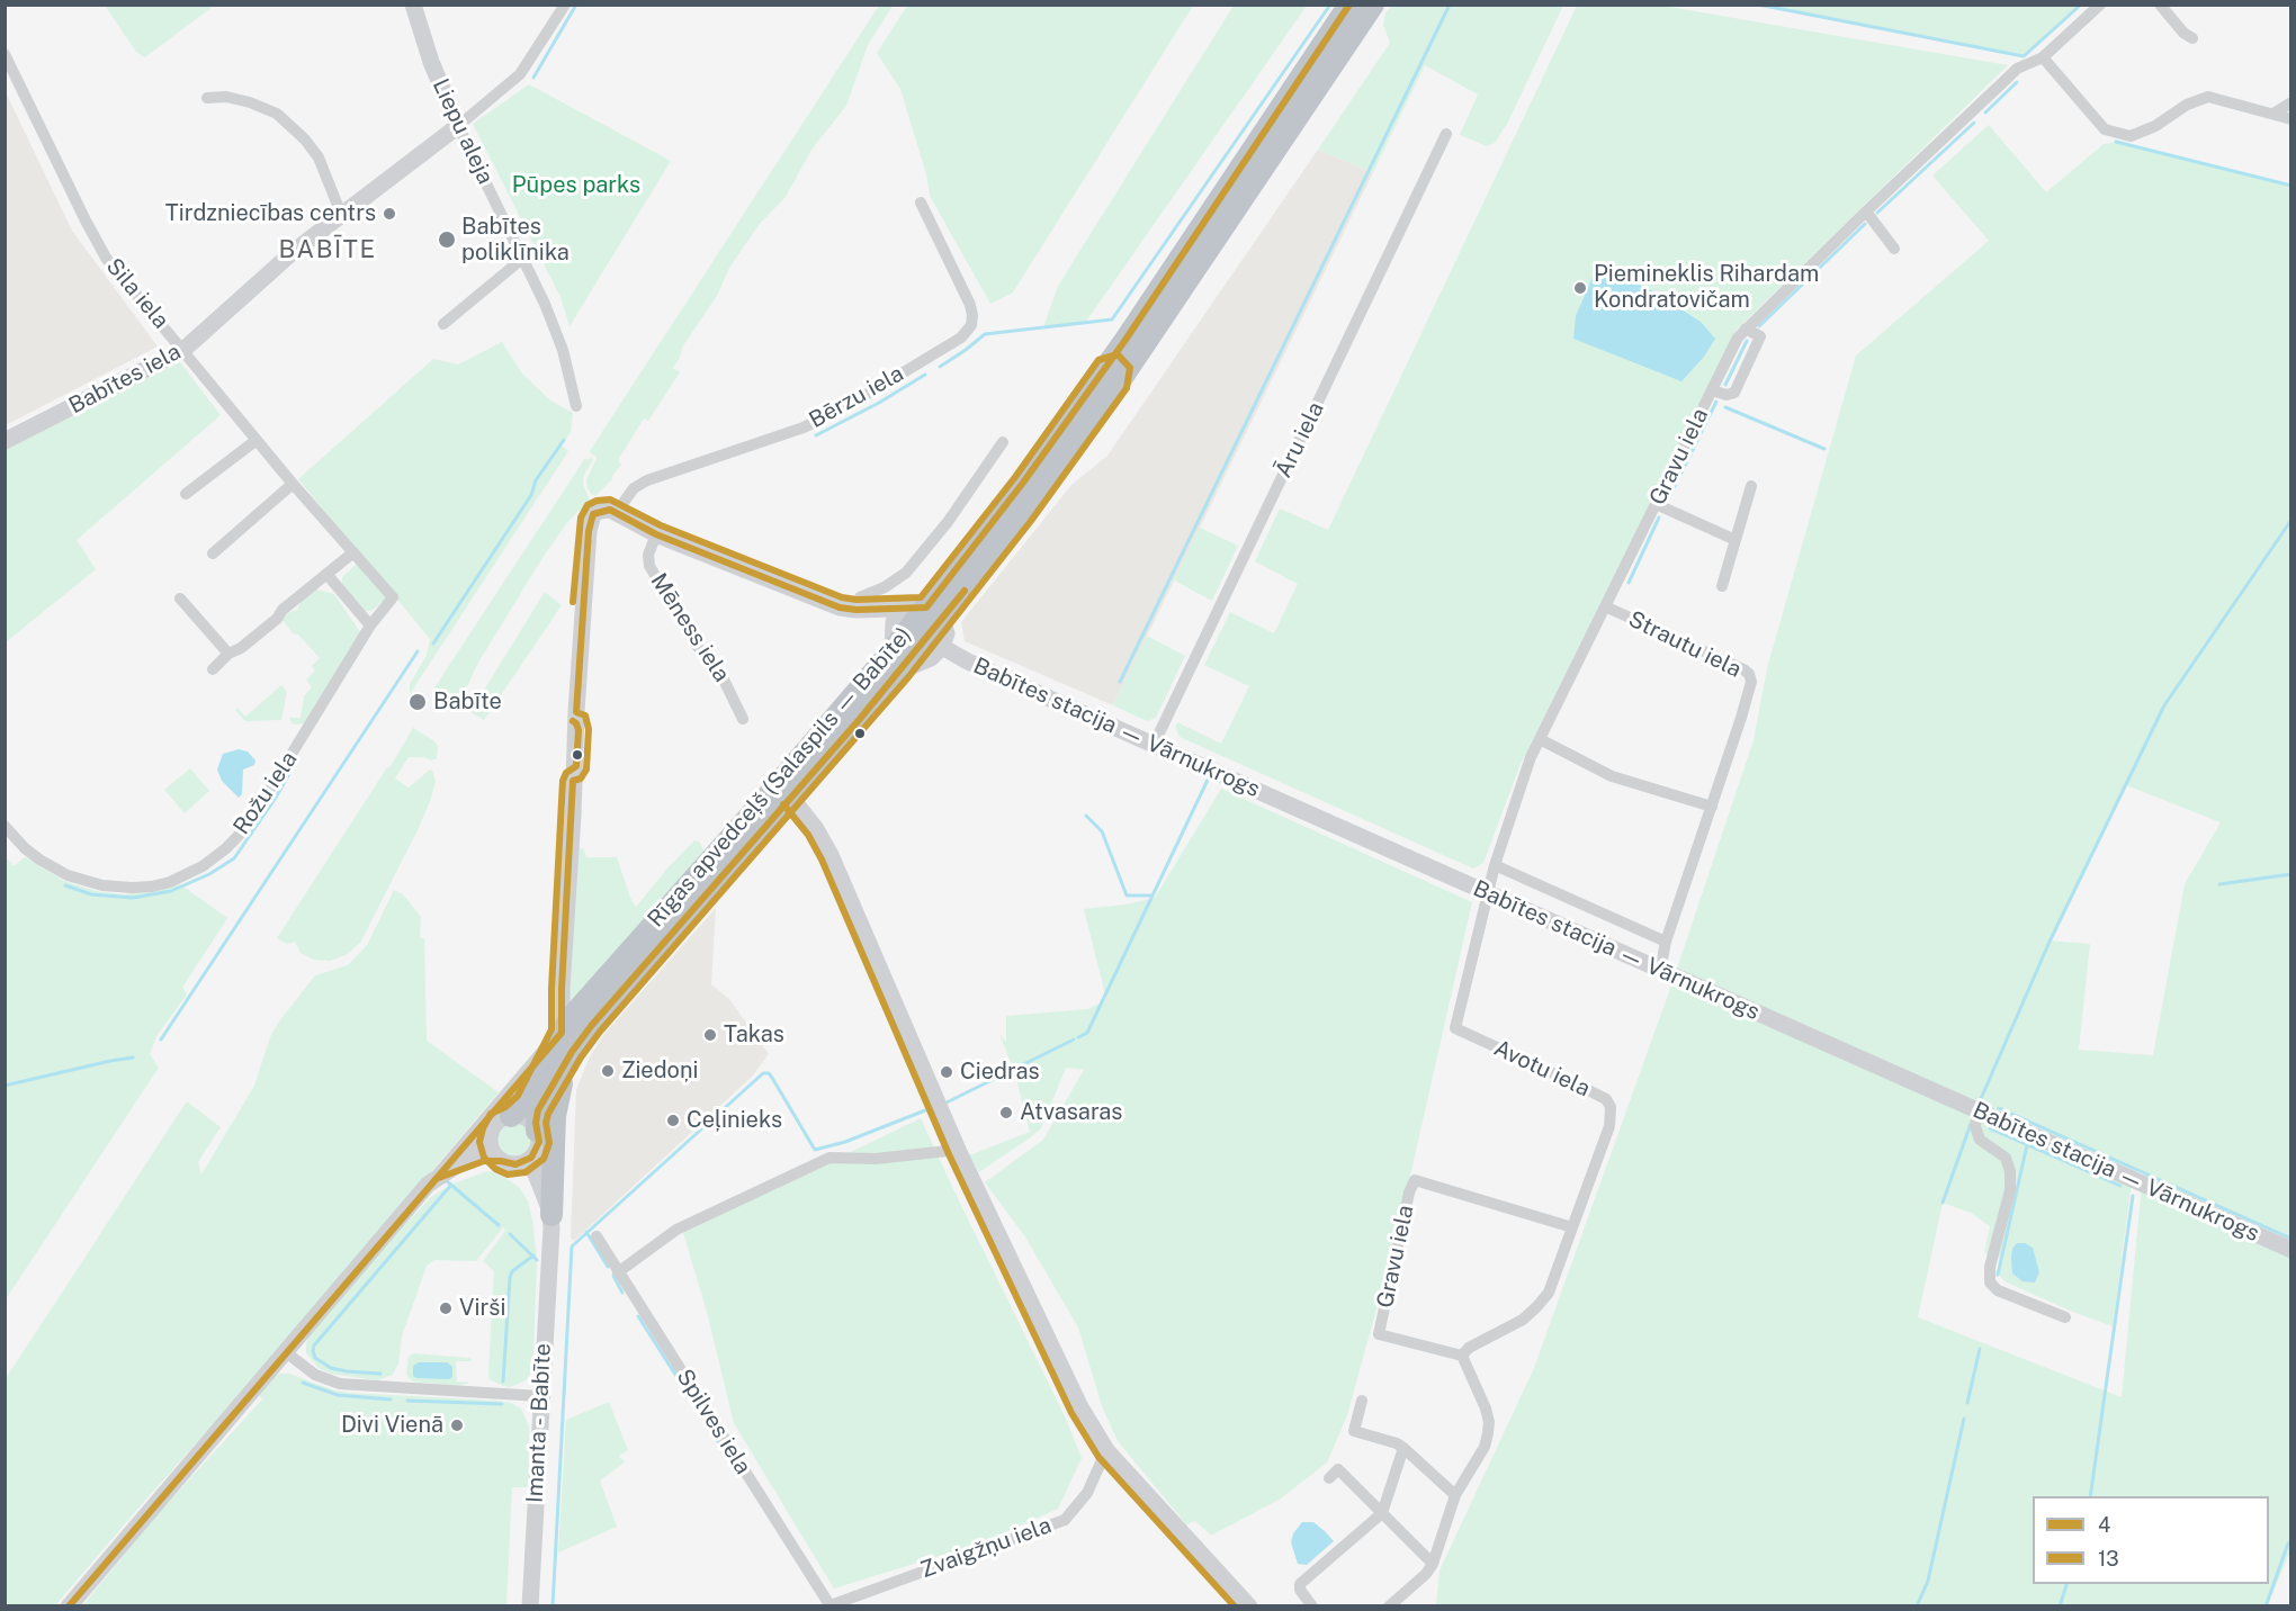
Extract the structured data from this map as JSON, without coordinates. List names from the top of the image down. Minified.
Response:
{"streets":{"highway":["Rīgas apvedceļš (Salaspils — Babīte)"],"main road":["Liepu aleja","Babītes iela","Mēness iela","Babītes stacija — Vārnukrogs","Imanta - Babīte"],"street":["Sila iela","Bērzu iela","Āru iela","Gravu iela","Strautu iela","Rožu iela","Avotu iela","Spilves iela","Zvaigžņu iela"]},"crossings":[["Liepu aleja","Babītes iela"],["Sila iela","Babītes iela"],["Sila iela","Rožu iela"],["Bērzu iela","Mēness iela"],["Āru iela","Babītes stacija — Vārnukrogs"],["Gravu iela","Strautu iela"],["Gravu iela","Babītes stacija — Vārnukrogs"],["Gravu iela","Avotu iela"],["Mēness iela","Rīgas apvedceļš (Salaspils — Babīte)"],["Strautu iela","Babītes stacija — Vārnukrogs"],["Rīgas apvedceļš (Salaspils — Babīte)","Imanta - Babīte"],["Spilves iela","Zvaigžņu iela"]],"districts":["BABĪTE"],"parks":["Pūpes parks"],"places":["Tirdzniecības centrs","Babītes poliklīnika","Piemineklis Rihardam Kondratovičam","Babīte","Takas","Ziedoņi","Ciedras","Atvasaras","Ceļinieks","Virši","Divi Vienā"],"lines":["transit line 4","transit line 13"],"legend":["4","13"]}
